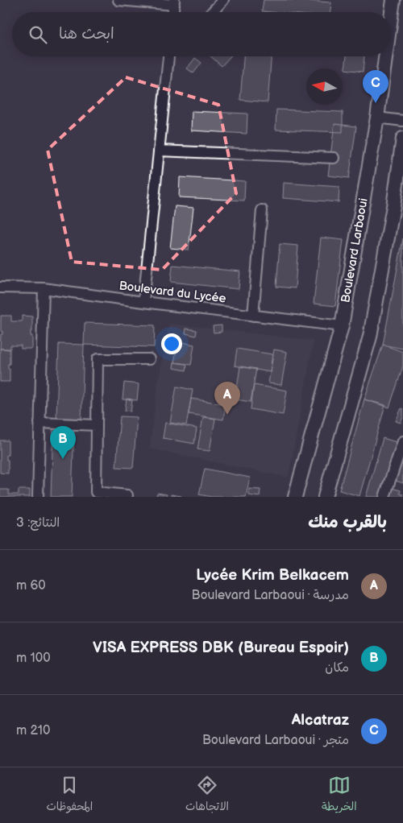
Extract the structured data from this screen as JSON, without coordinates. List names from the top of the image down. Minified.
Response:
{"streets":{"main road":["Boulevard Larbaoui"],"street":["Boulevard du Lycée"]},"crossings":[["Boulevard Larbaoui","Boulevard du Lycée"]],"north":"left","page":{"search":"ابحث هنا","pins":["C","A","B"],"heading":["بالقرب منك","النتائج: 3"],"list":[{"mark":"A","name":"Lycée Krim Belkacem","note":"مدرسة · Boulevard Larbaoui","value":"60 m"},{"mark":"B","name":"VISA EXPRESS DBK (Bureau Espoir)","note":"مكان","value":"100 m"},{"mark":"C","name":"Alcatraz","note":"متجر · Boulevard Larbaoui","value":"210 m"}],"nav":["الخريطة","الاتجاهات","المحفوظات"]}}
